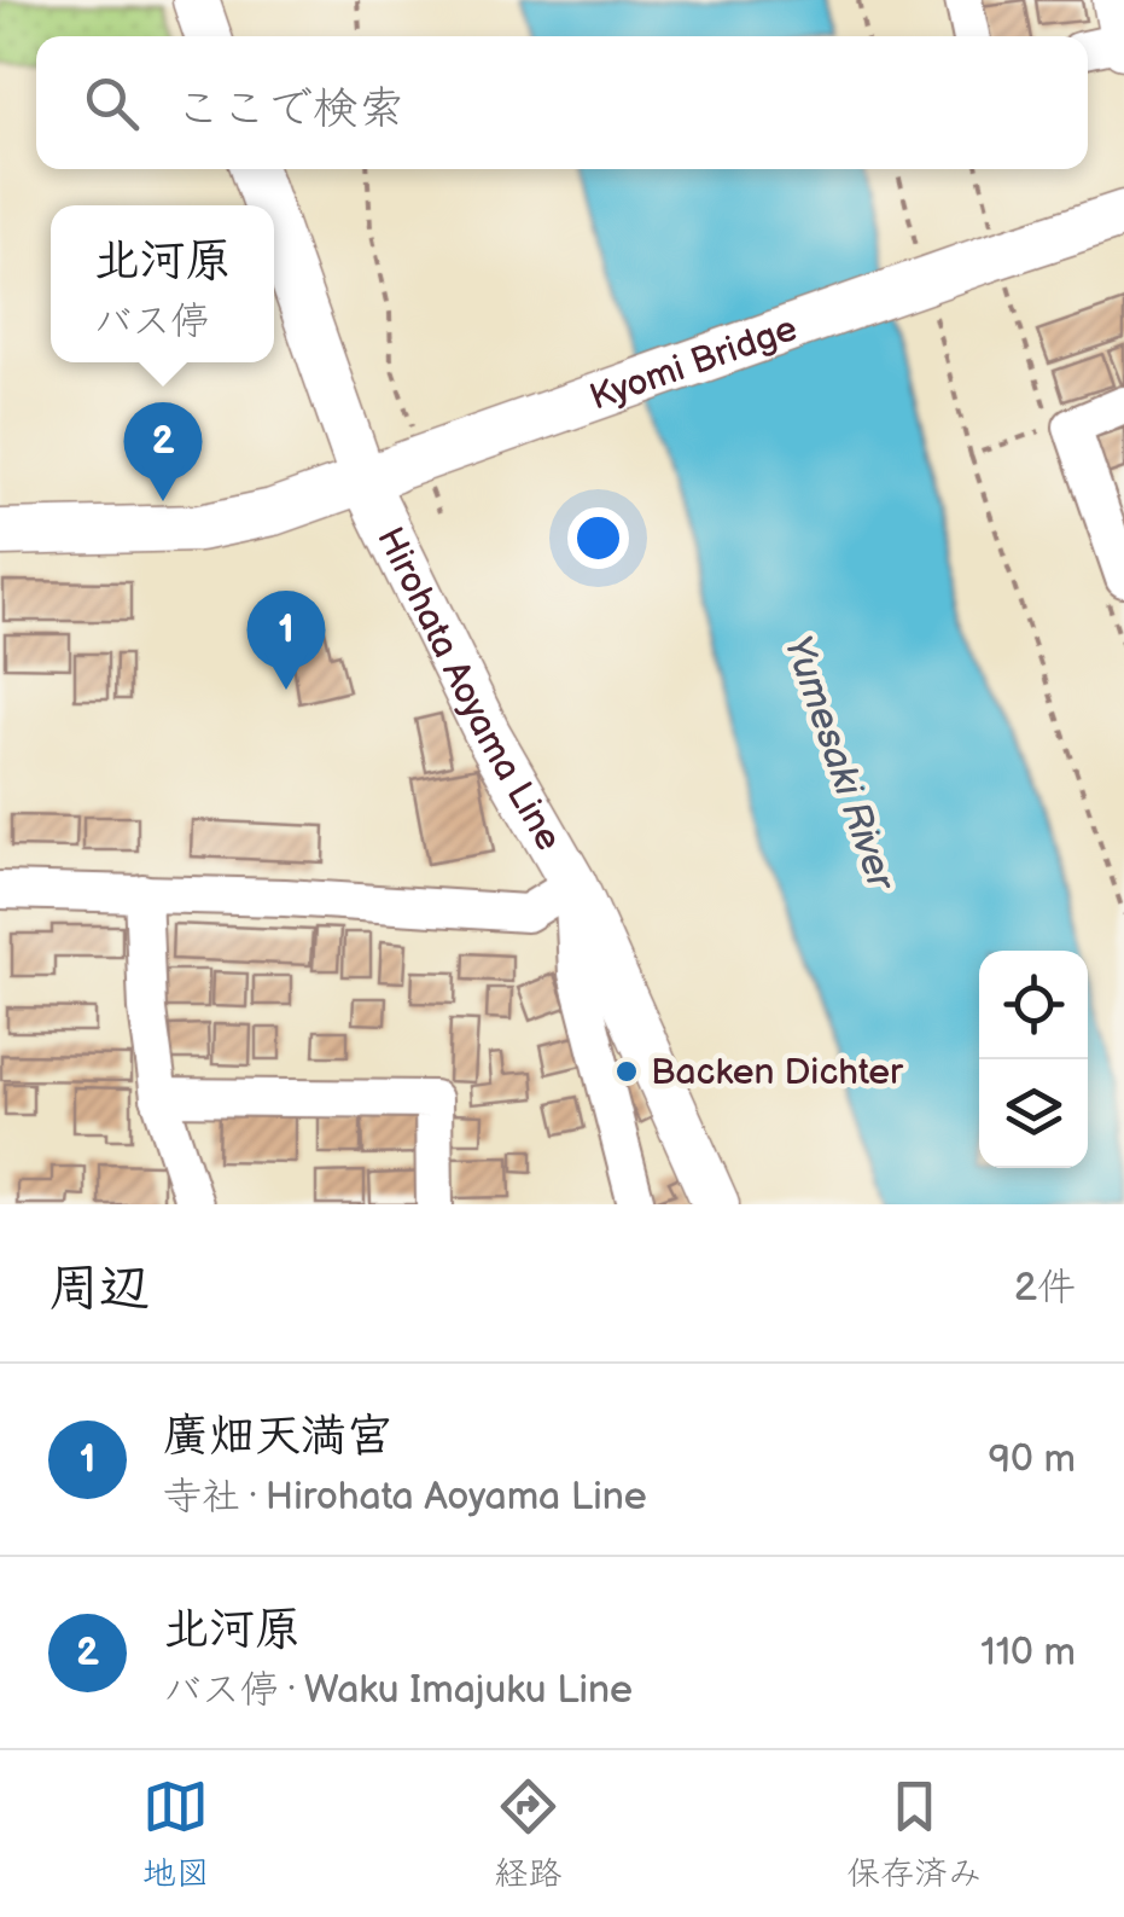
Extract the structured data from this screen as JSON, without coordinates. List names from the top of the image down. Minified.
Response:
{"streets":{"main road":["Kyomi Bridge","Hirohata Aoyama Line"]},"crossings":[["Kyomi Bridge","Hirohata Aoyama Line"]],"water":["Yumesaki River"],"places":["Backen Dichter"],"page":{"search":"ここで検索","popup":["北河原","バス停"],"pins":["2","1"],"heading":["周辺","2件"],"list":[{"mark":"1","name":"廣畑天満宮","note":"寺社 · Hirohata Aoyama Line","value":"90 m"},{"mark":"2","name":"北河原","note":"バス停 · Waku Imajuku Line","value":"110 m"}],"nav":["地図","経路","保存済み"]}}
